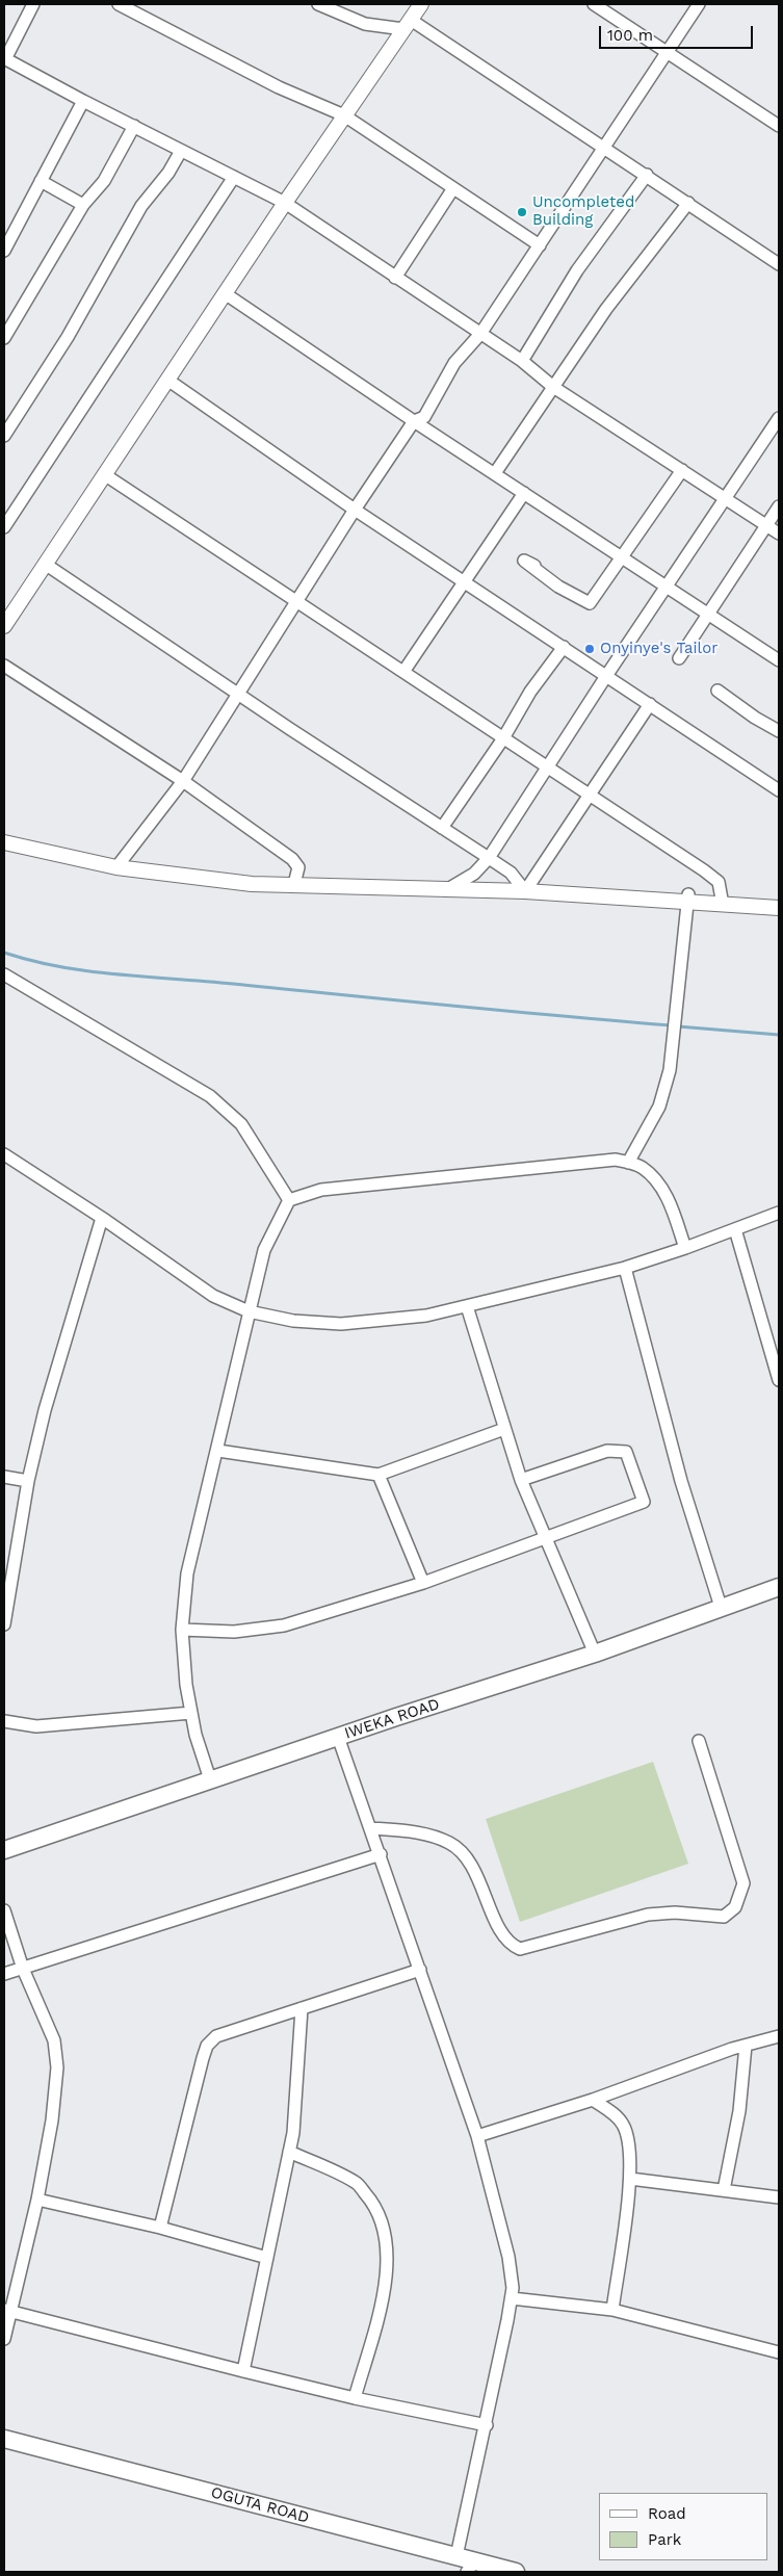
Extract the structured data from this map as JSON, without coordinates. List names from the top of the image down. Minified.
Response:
{"streets":{"main road":["IWEKA ROAD","OGUTA ROAD"]},"places":["Uncompleted Building","Onyinye's Tailor"],"legend":["Road","Park"],"scale_bar":"100 m"}
